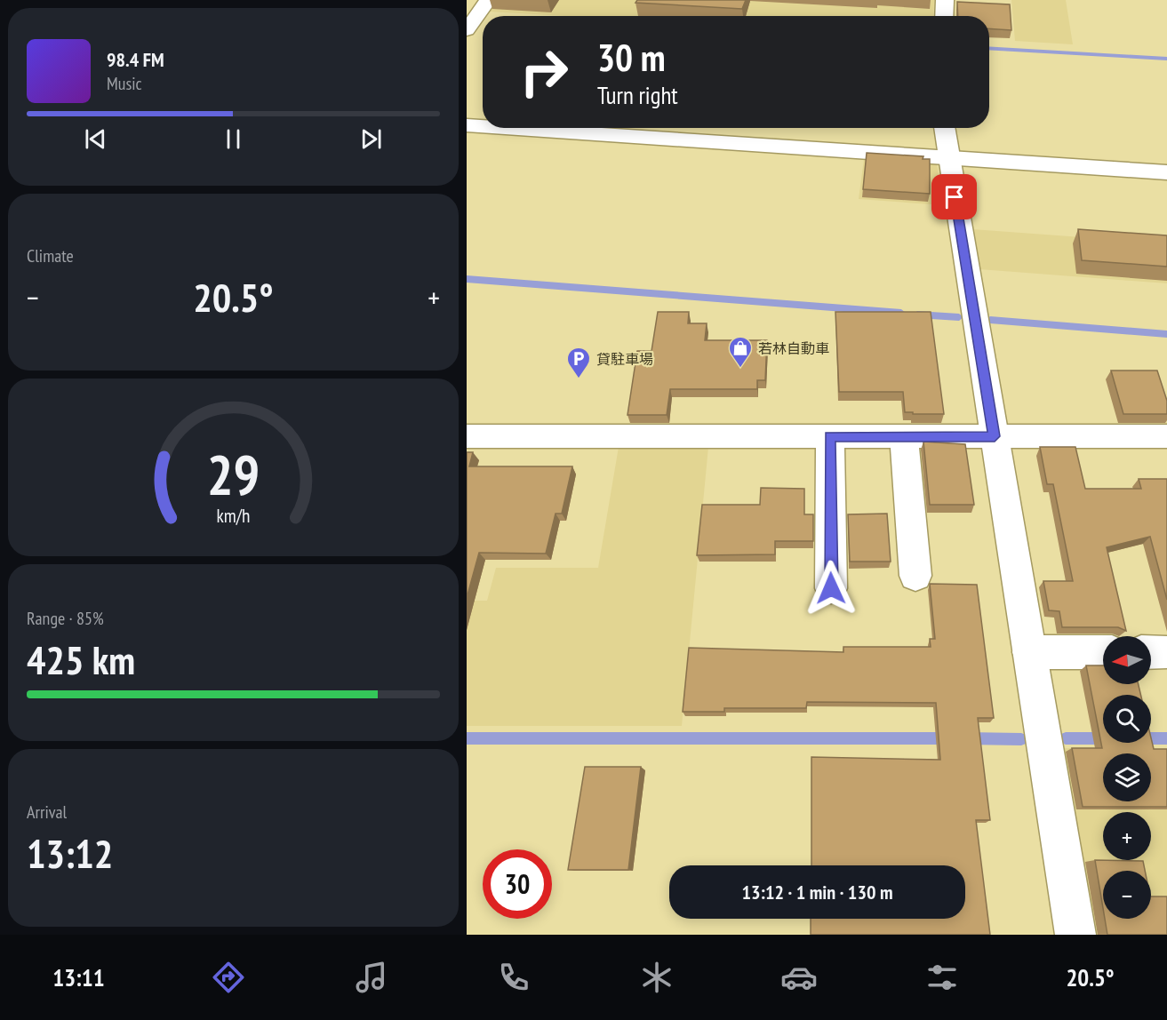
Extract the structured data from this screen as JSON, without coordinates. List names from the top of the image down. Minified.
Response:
{"places":{"shop":["若林自動車"],"parking":["貸駐車場"]},"north":"left","page":{"turn":["30 m","Turn right"],"song":["98.4 FM","Music"],"tile":["Climate",["Range · 85%","425 km"],["Arrival","13:12"]],"heat":["−","20.5°","+"],"map_buttons":["+","−"],"limit":"30","trip":"13:12 · 1 min · 130 m","tabs":["13:11","20.5°"],"gauge":["29","km/h"]}}
